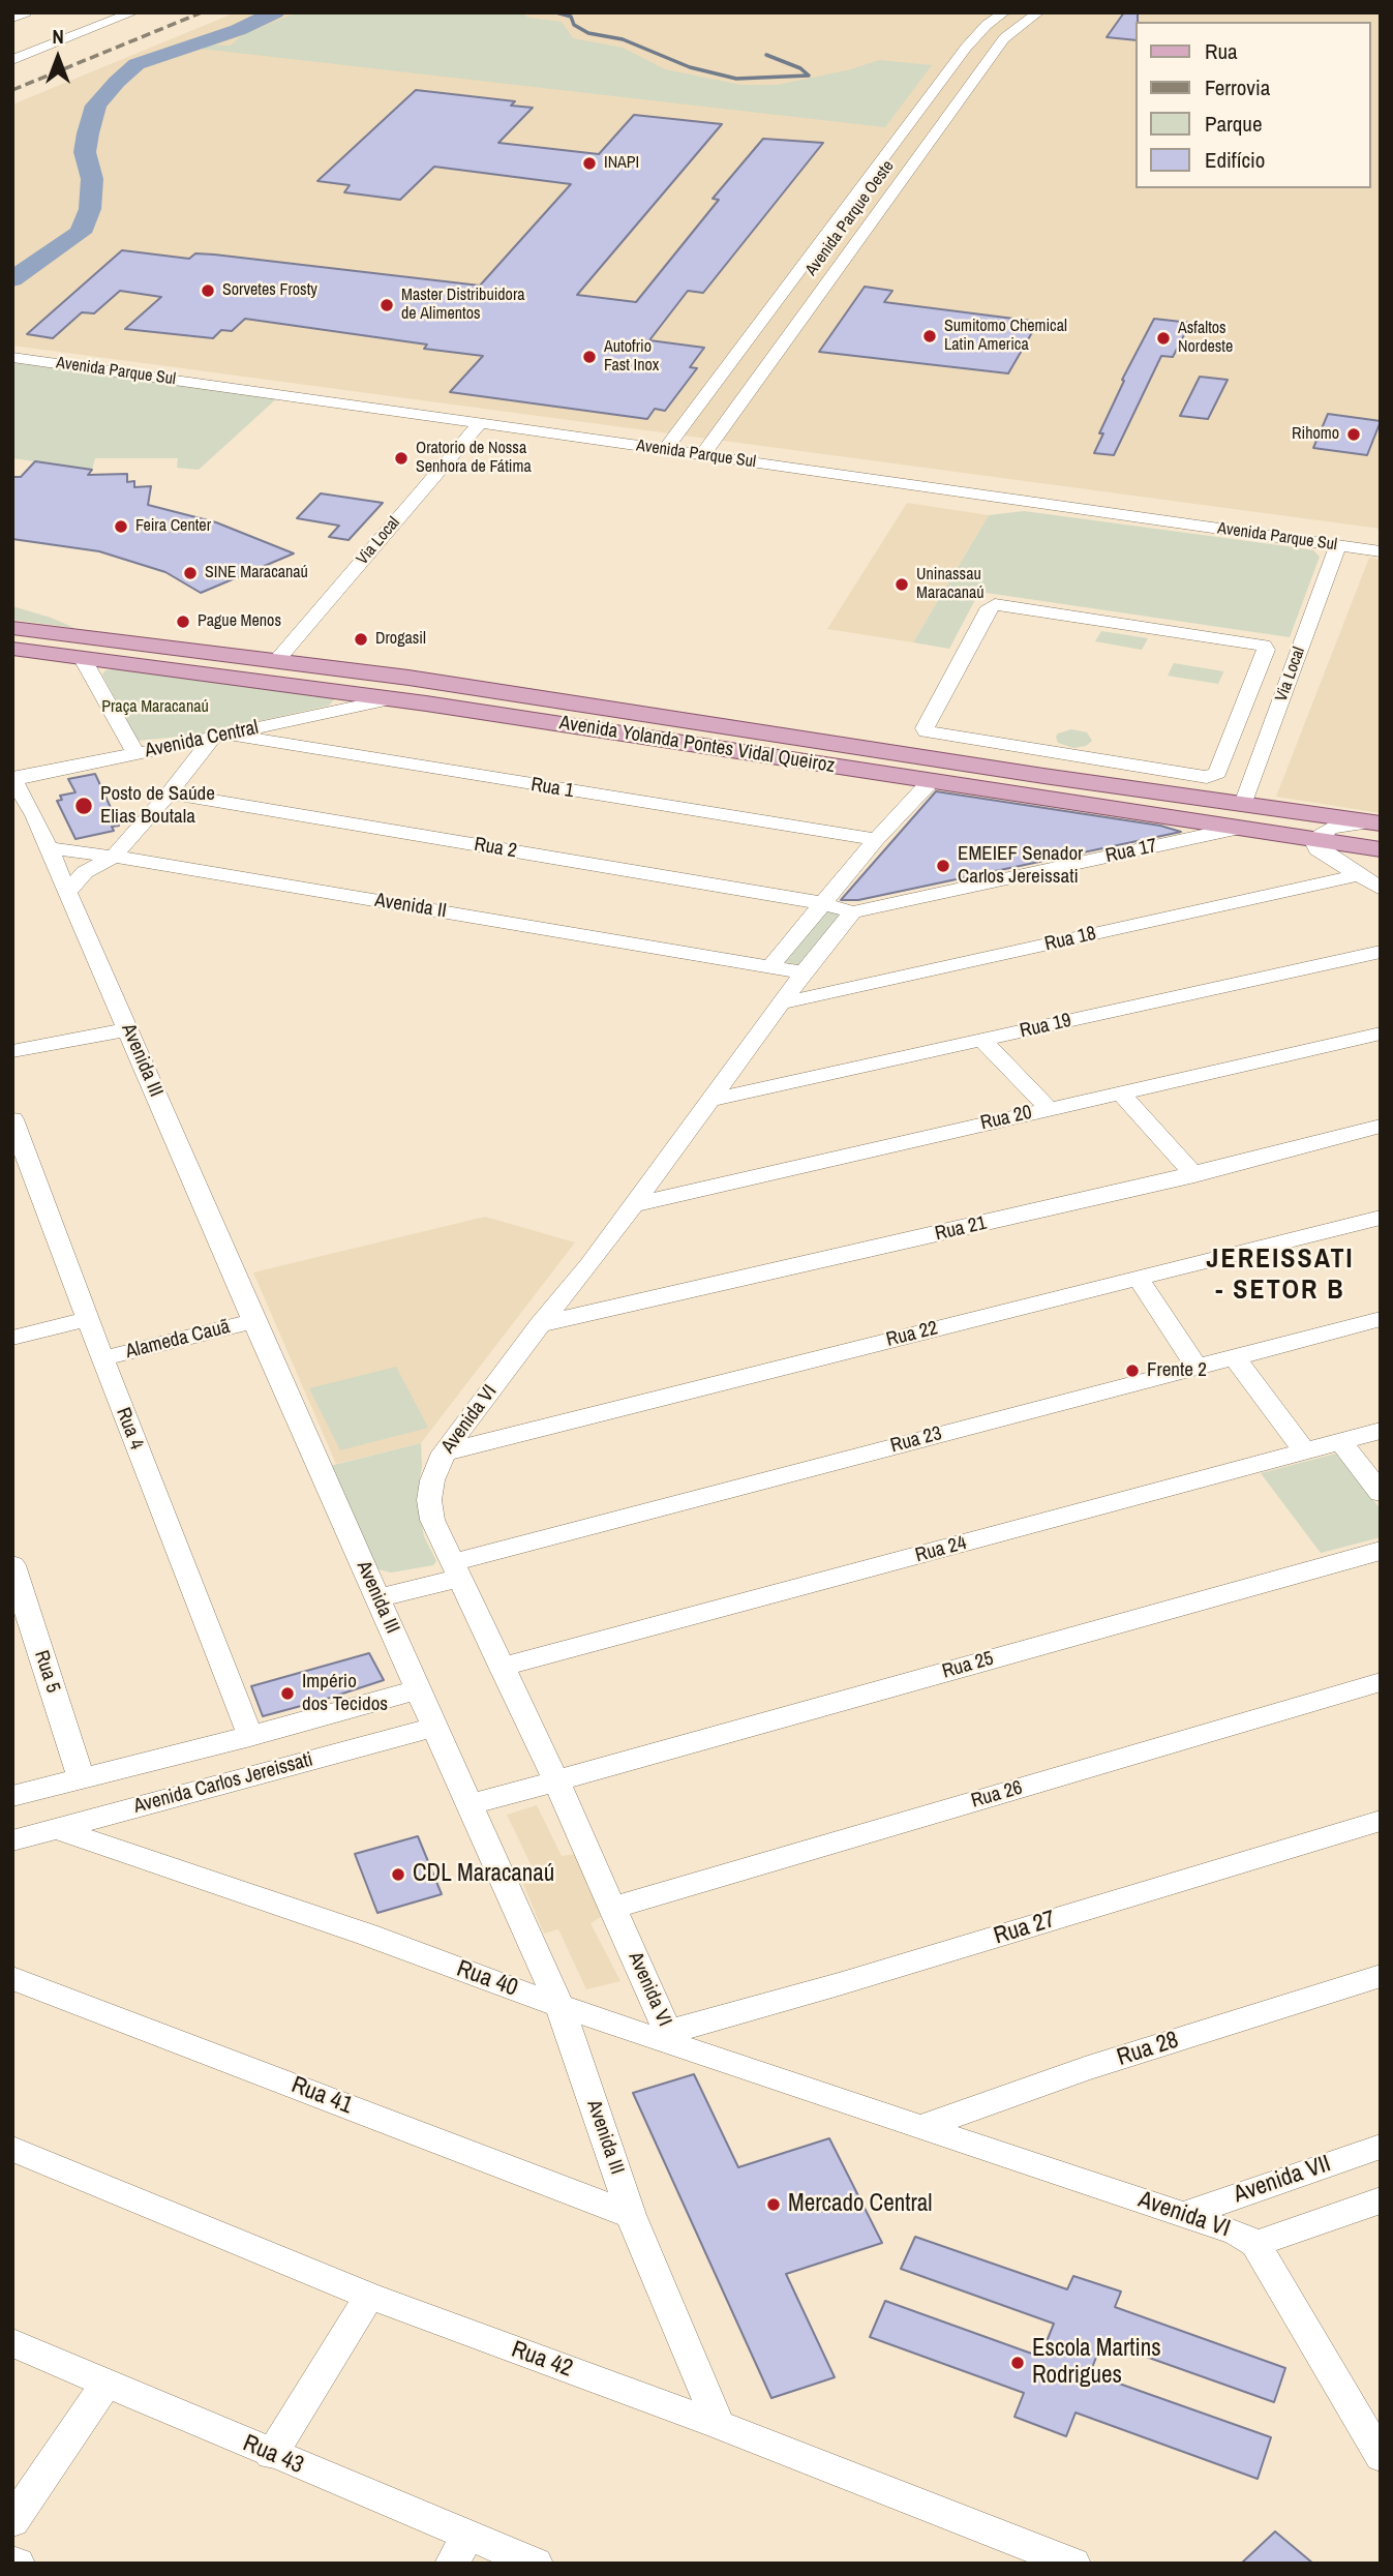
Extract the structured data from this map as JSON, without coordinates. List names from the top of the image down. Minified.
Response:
{"streets":{"main road":["Avenida Yolanda Pontes Vidal Queiroz"],"street":["Avenida Parque Oeste","Avenida Parque Sul","Via Local","Avenida Central","Rua 1","Rua 2","Rua 17","Avenida II","Rua 18","Rua 19","Avenida III","Rua 20","Rua 21","Rua 22","Alameda Cauã","Avenida VI","Rua 4","Rua 23","Rua 24","Rua 25","Rua 5","Avenida Carlos Jereissati","Rua 26","Rua 27","Rua 40","Rua 28","Rua 41","Avenida VII","Rua 42","Rua 43"]},"crossings":[["Avenida Parque Oeste","Avenida Parque Sul"],["Avenida Parque Sul","Via Local"],["Via Local","Avenida Yolanda Pontes Vidal Queiroz"],["Avenida Central","Avenida Yolanda Pontes Vidal Queiroz"],["Avenida Central","Rua 1"],["Avenida Central","Avenida III"],["Avenida Yolanda Pontes Vidal Queiroz","Rua 17"],["Rua 2","Rua 17"],["Rua 2","Avenida VI"],["Rua 17","Avenida VI"],["Avenida II","Avenida III"],["Avenida II","Avenida VI"],["Rua 18","Avenida VI"],["Rua 19","Avenida VI"],["Avenida III","Alameda Cauã"],["Avenida III","Rua 23"],["Avenida III","Rua 25"],["Avenida III","Avenida Carlos Jereissati"],["Avenida III","Rua 40"],["Avenida III","Rua 41"],["Avenida III","Rua 42"],["Rua 20","Avenida VI"],["Rua 21","Avenida VI"],["Rua 22","Avenida VI"],["Alameda Cauã","Rua 4"],["Avenida VI","Rua 23"],["Avenida VI","Rua 24"],["Avenida VI","Rua 25"],["Avenida VI","Rua 26"],["Avenida VI","Rua 27"],["Avenida VI","Rua 40"],["Avenida VI","Rua 28"],["Avenida VI","Avenida VII"],["Rua 4","Avenida Carlos Jereissati"],["Rua 5","Avenida Carlos Jereissati"],["Avenida Carlos Jereissati","Rua 40"],["Rua 27","Rua 40"],["Rua 40","Rua 28"]],"districts":["JEREISSATI - SETOR B"],"parks":["Praça Maracanaú"],"places":["INAPI","Sorvetes Frosty","Master Distribuidora de Alimentos","Sumitomo Chemical Latin America","Asfaltos Nordeste","Autofrio Fast Inox","Rihomo","Oratorio de Nossa Senhora de Fátima","Feira Center","SINE Maracanaú","Uninassau Maracanaú","Pague Menos","Drogasil","Posto de Saúde Elias Boutala","EMEIEF Senador Carlos Jereissati","Frente 2","Império dos Tecidos","CDL Maracanaú","Mercado Central","Escola Martins Rodrigues"],"legend":["Rua","Ferrovia","Parque","Edifício"],"north":"top"}
